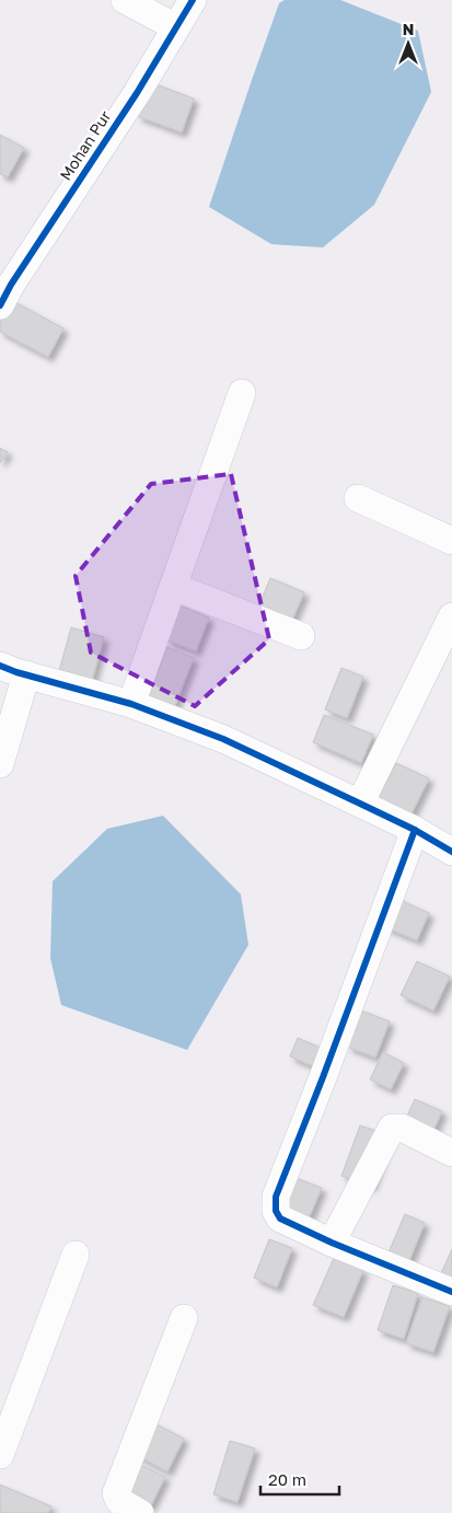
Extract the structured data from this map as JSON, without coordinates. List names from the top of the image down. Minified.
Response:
{"streets":{"street":["Mohan Pur"]},"scale_bar":"20 m","north":"top"}
